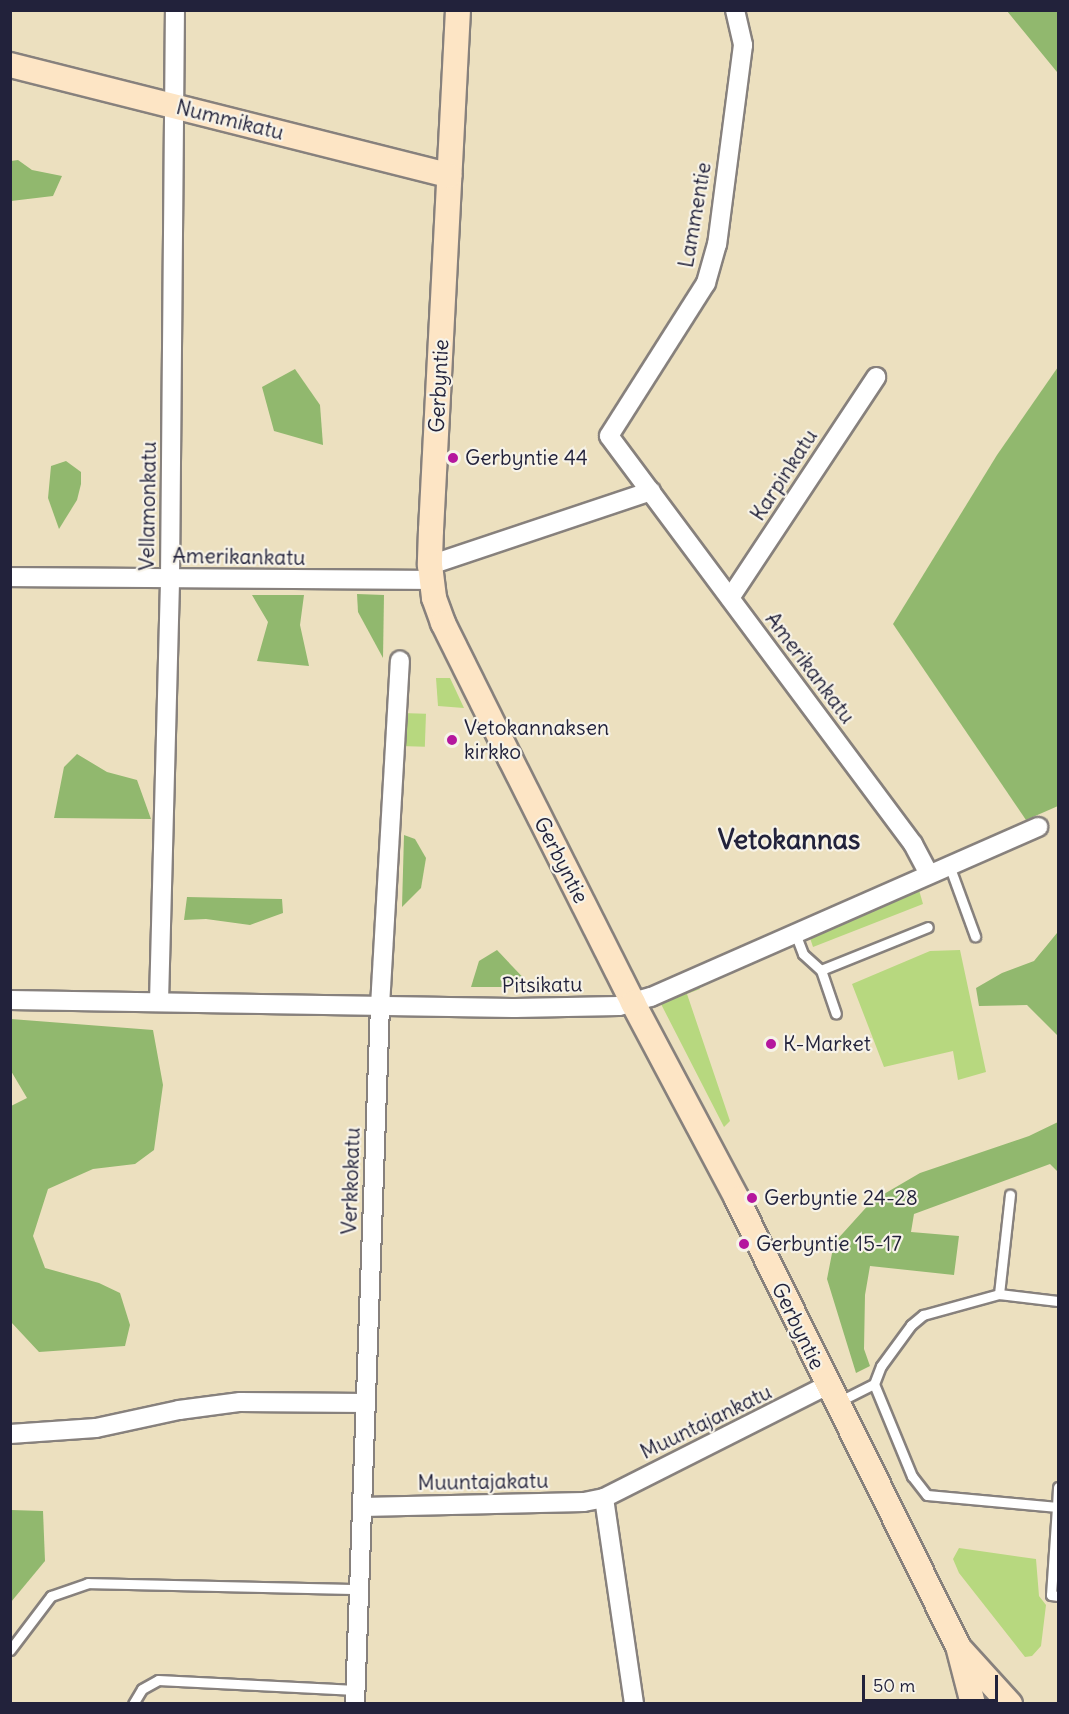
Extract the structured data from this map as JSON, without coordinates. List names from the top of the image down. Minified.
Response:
{"streets":{"main road":["Nummikatu","Gerbyntie"],"street":["Lammentie","Karpinkatu","Vellamonkatu","Amerikankatu","Pitsikatu","Verkkokatu","Muuntajankatu","Muuntajakatu"]},"crossings":[["Nummikatu","Gerbyntie"],["Nummikatu","Vellamonkatu"],["Lammentie","Amerikankatu"],["Gerbyntie","Amerikankatu"],["Gerbyntie","Pitsikatu"],["Gerbyntie","Muuntajankatu"],["Karpinkatu","Amerikankatu"],["Vellamonkatu","Amerikankatu"],["Vellamonkatu","Pitsikatu"],["Amerikankatu","Pitsikatu"],["Pitsikatu","Verkkokatu"],["Verkkokatu","Muuntajakatu"],["Muuntajankatu","Muuntajakatu"]],"districts":["Vetokannas"],"places":["Gerbyntie 44","Vetokannaksen kirkko","K-Market","Gerbyntie 24-28","Gerbyntie 15-17"],"scale_bar":"50 m"}
